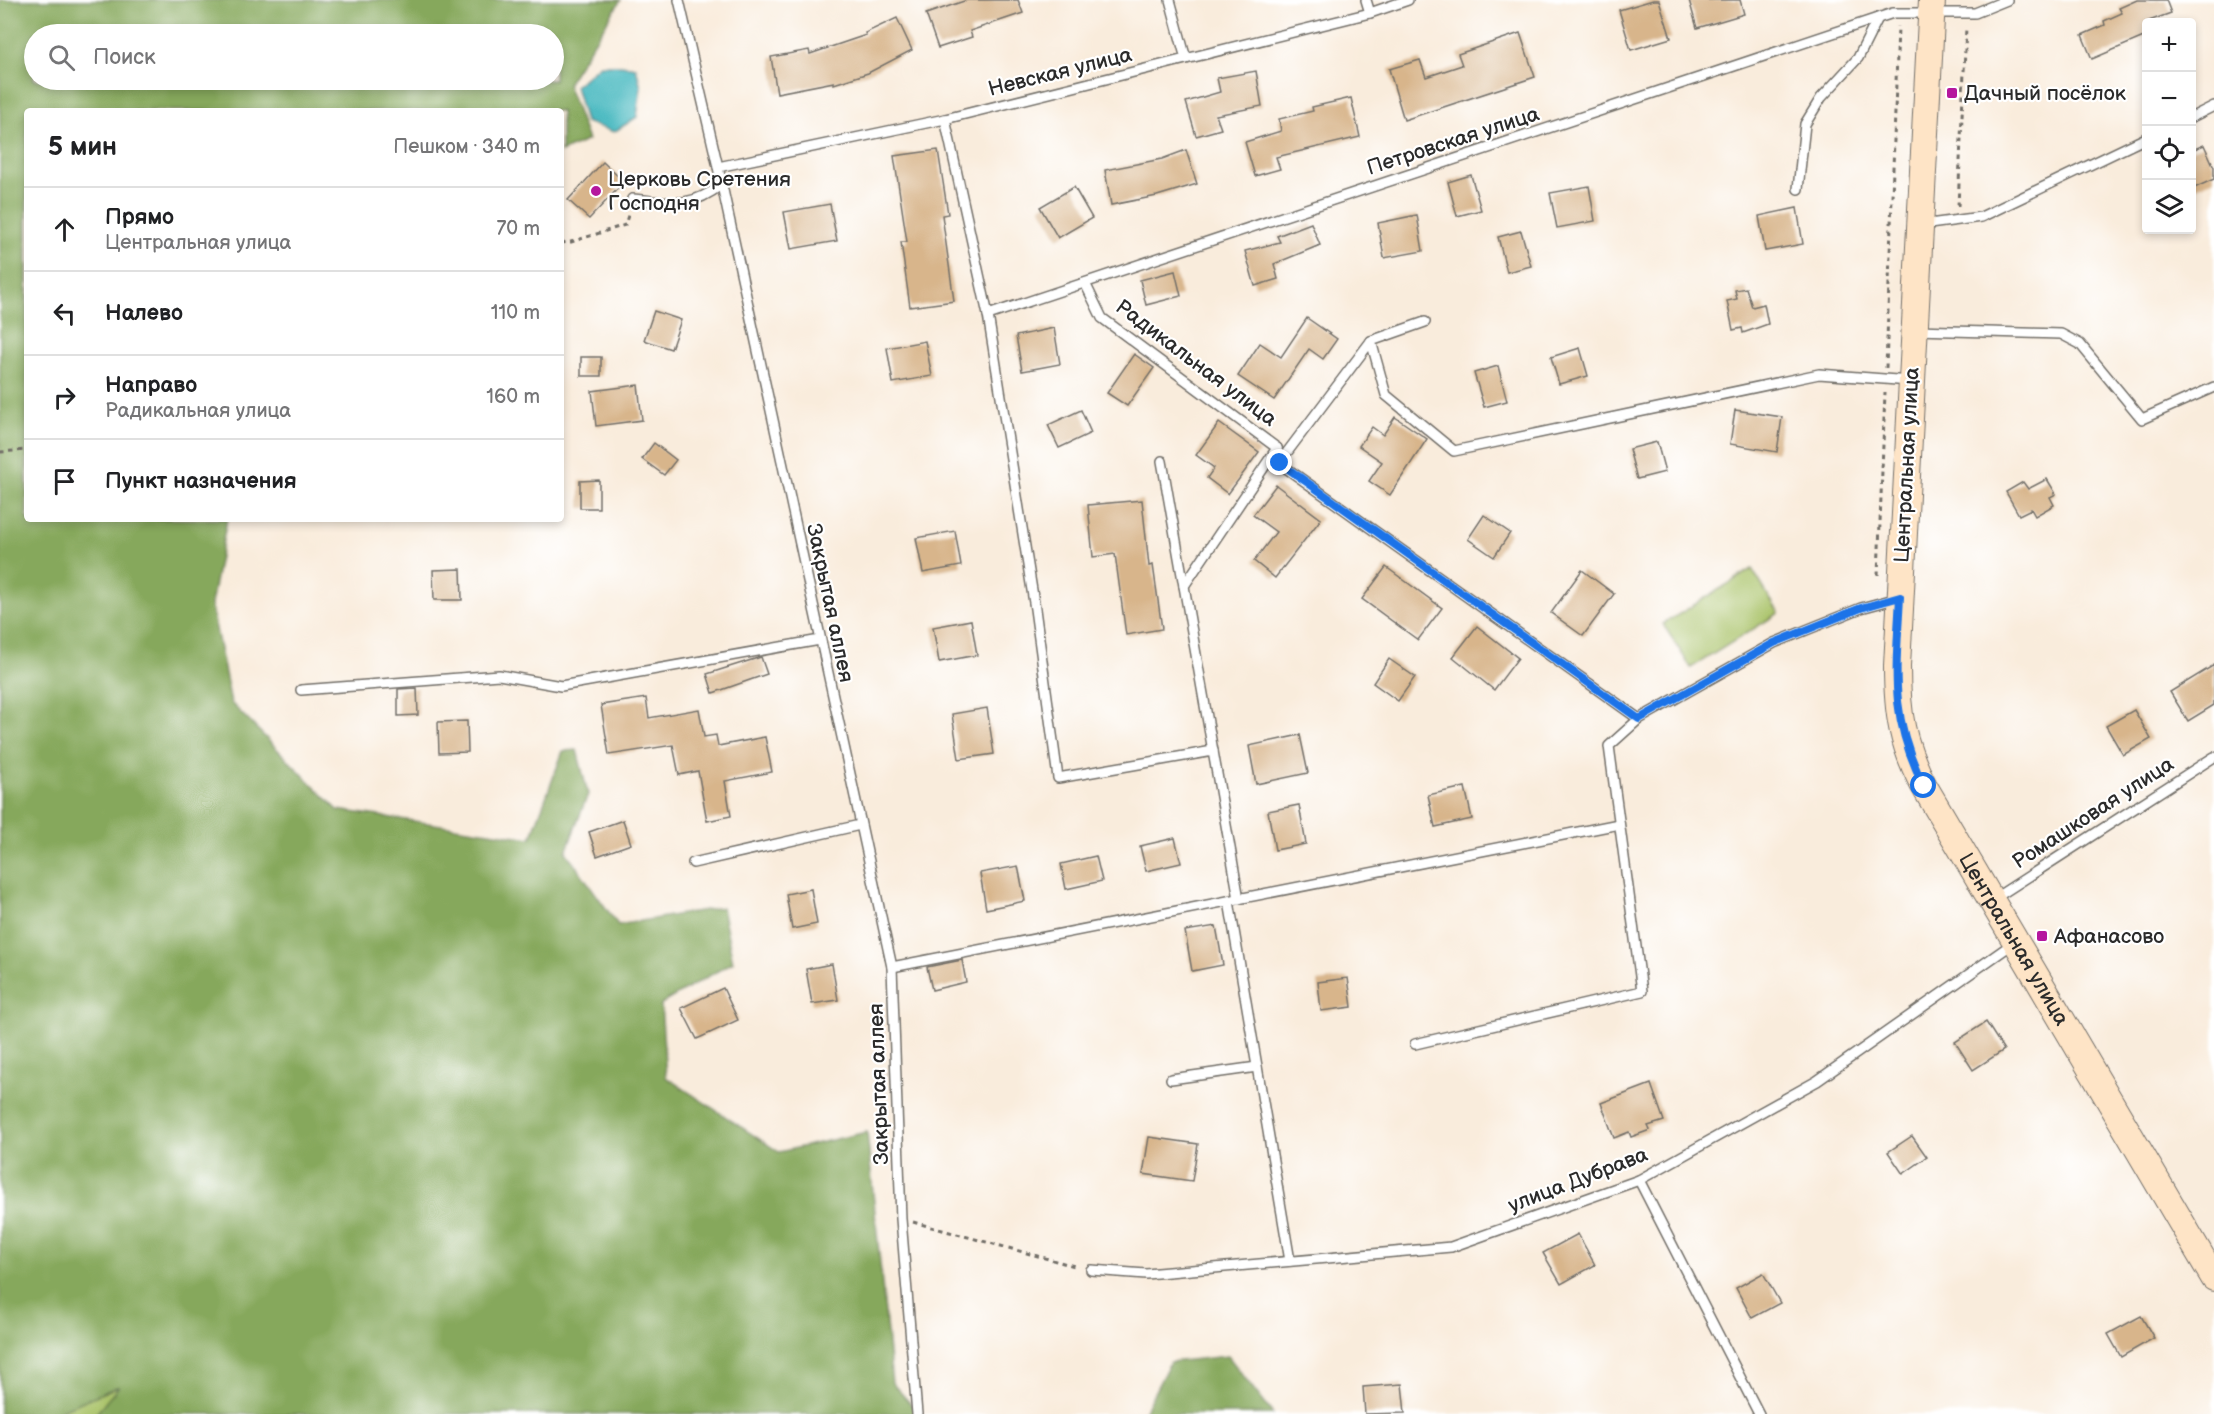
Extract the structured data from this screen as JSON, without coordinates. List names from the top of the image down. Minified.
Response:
{"streets":{"street":["Центральная улица"],"lane":["Невская улица","Петровская улица","Радикальная улица","Закрытая аллея","Ромашковая улица","улица Дубрава"]},"crossings":[["Невская улица","Закрытая аллея"],["Петровская улица","Радикальная улица"],["Петровская улица","Центральная улица"],["Центральная улица","Ромашковая улица"],["Центральная улица","улица Дубрава"]],"places":{"transit":["Дачный посёлок","Афанасово"],"other":["Церковь Сретения Господня"]},"page":{"map_buttons":["+","−"],"search":"Поиск","heading":["5 мин","Пешком · 340 m"],"list":[["Прямо","Центральная улица","70 m"],["Налево","110 m"],["Направо","Радикальная улица","160 m"],"Пункт назначения"]}}
